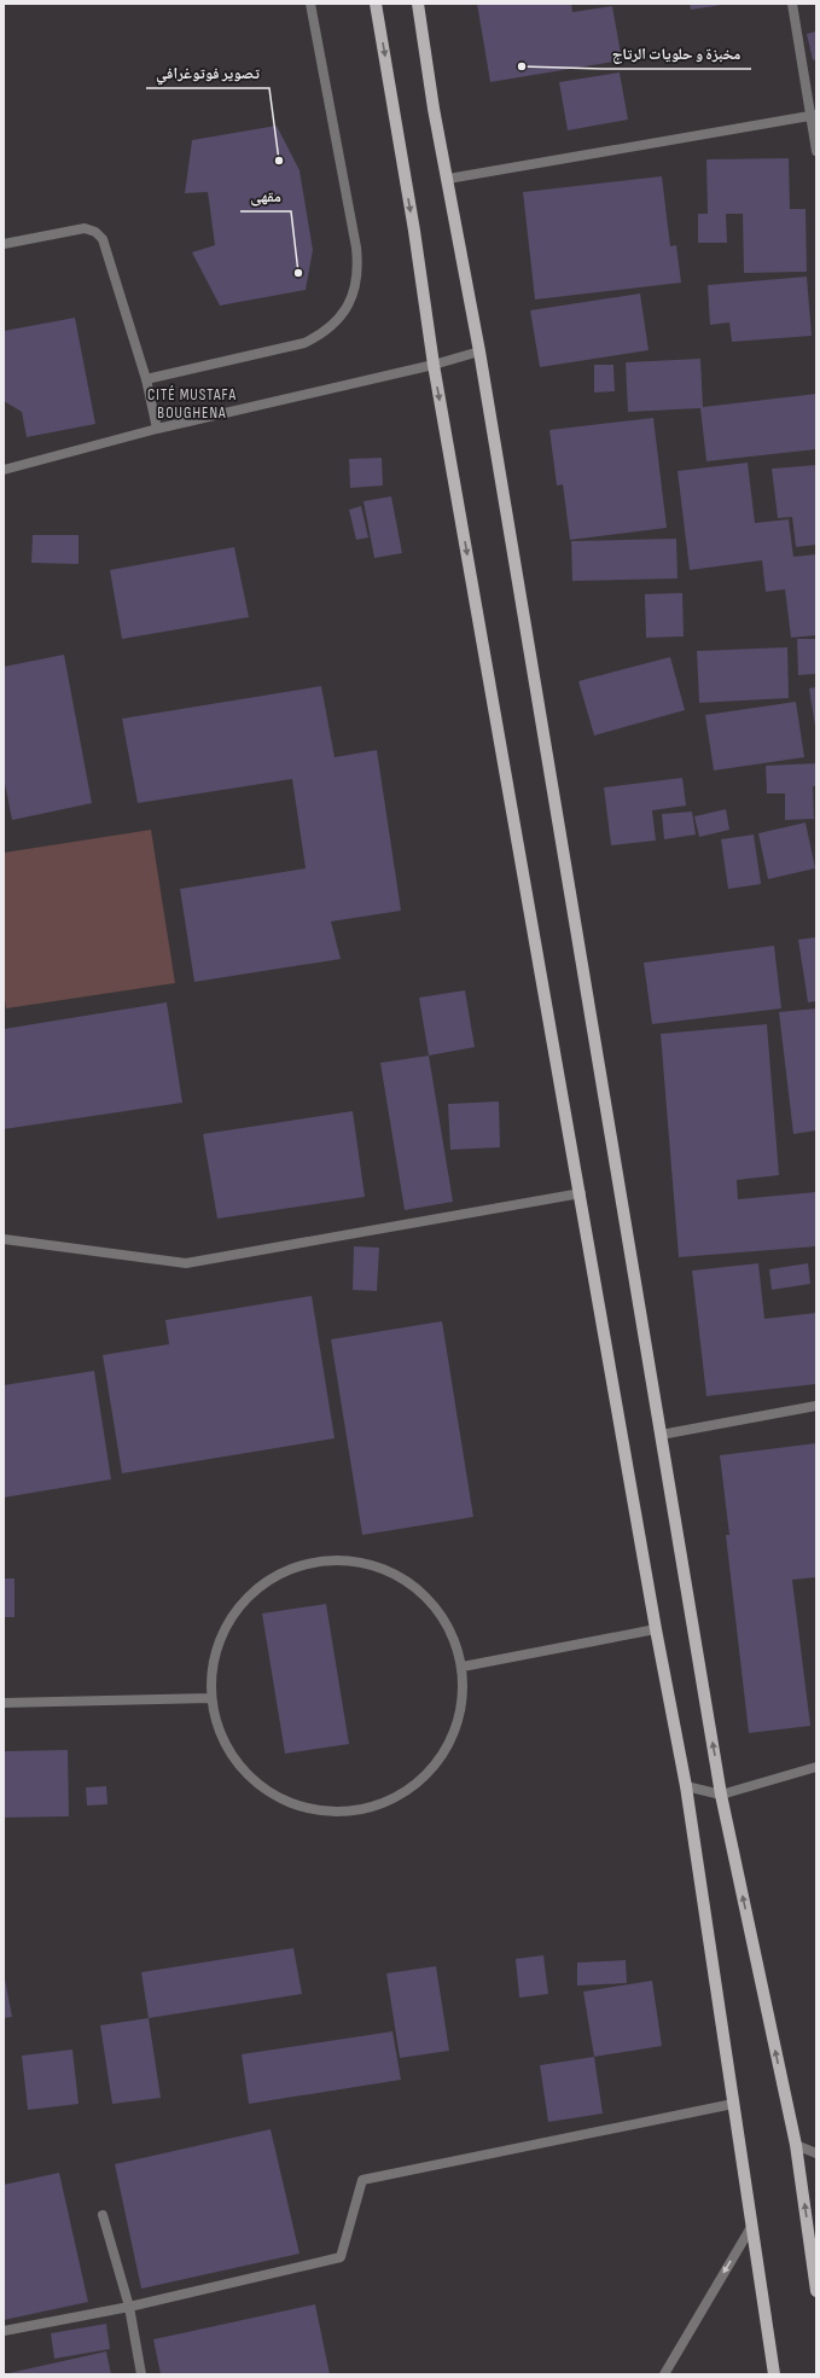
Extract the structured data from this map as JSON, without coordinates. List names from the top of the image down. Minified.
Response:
{"districts":["CITÉ MUSTAFA BOUGHENA"],"places":["مخبزة و حلويات الرتاج","تصوير فوتوغرافي","مقهى"]}
